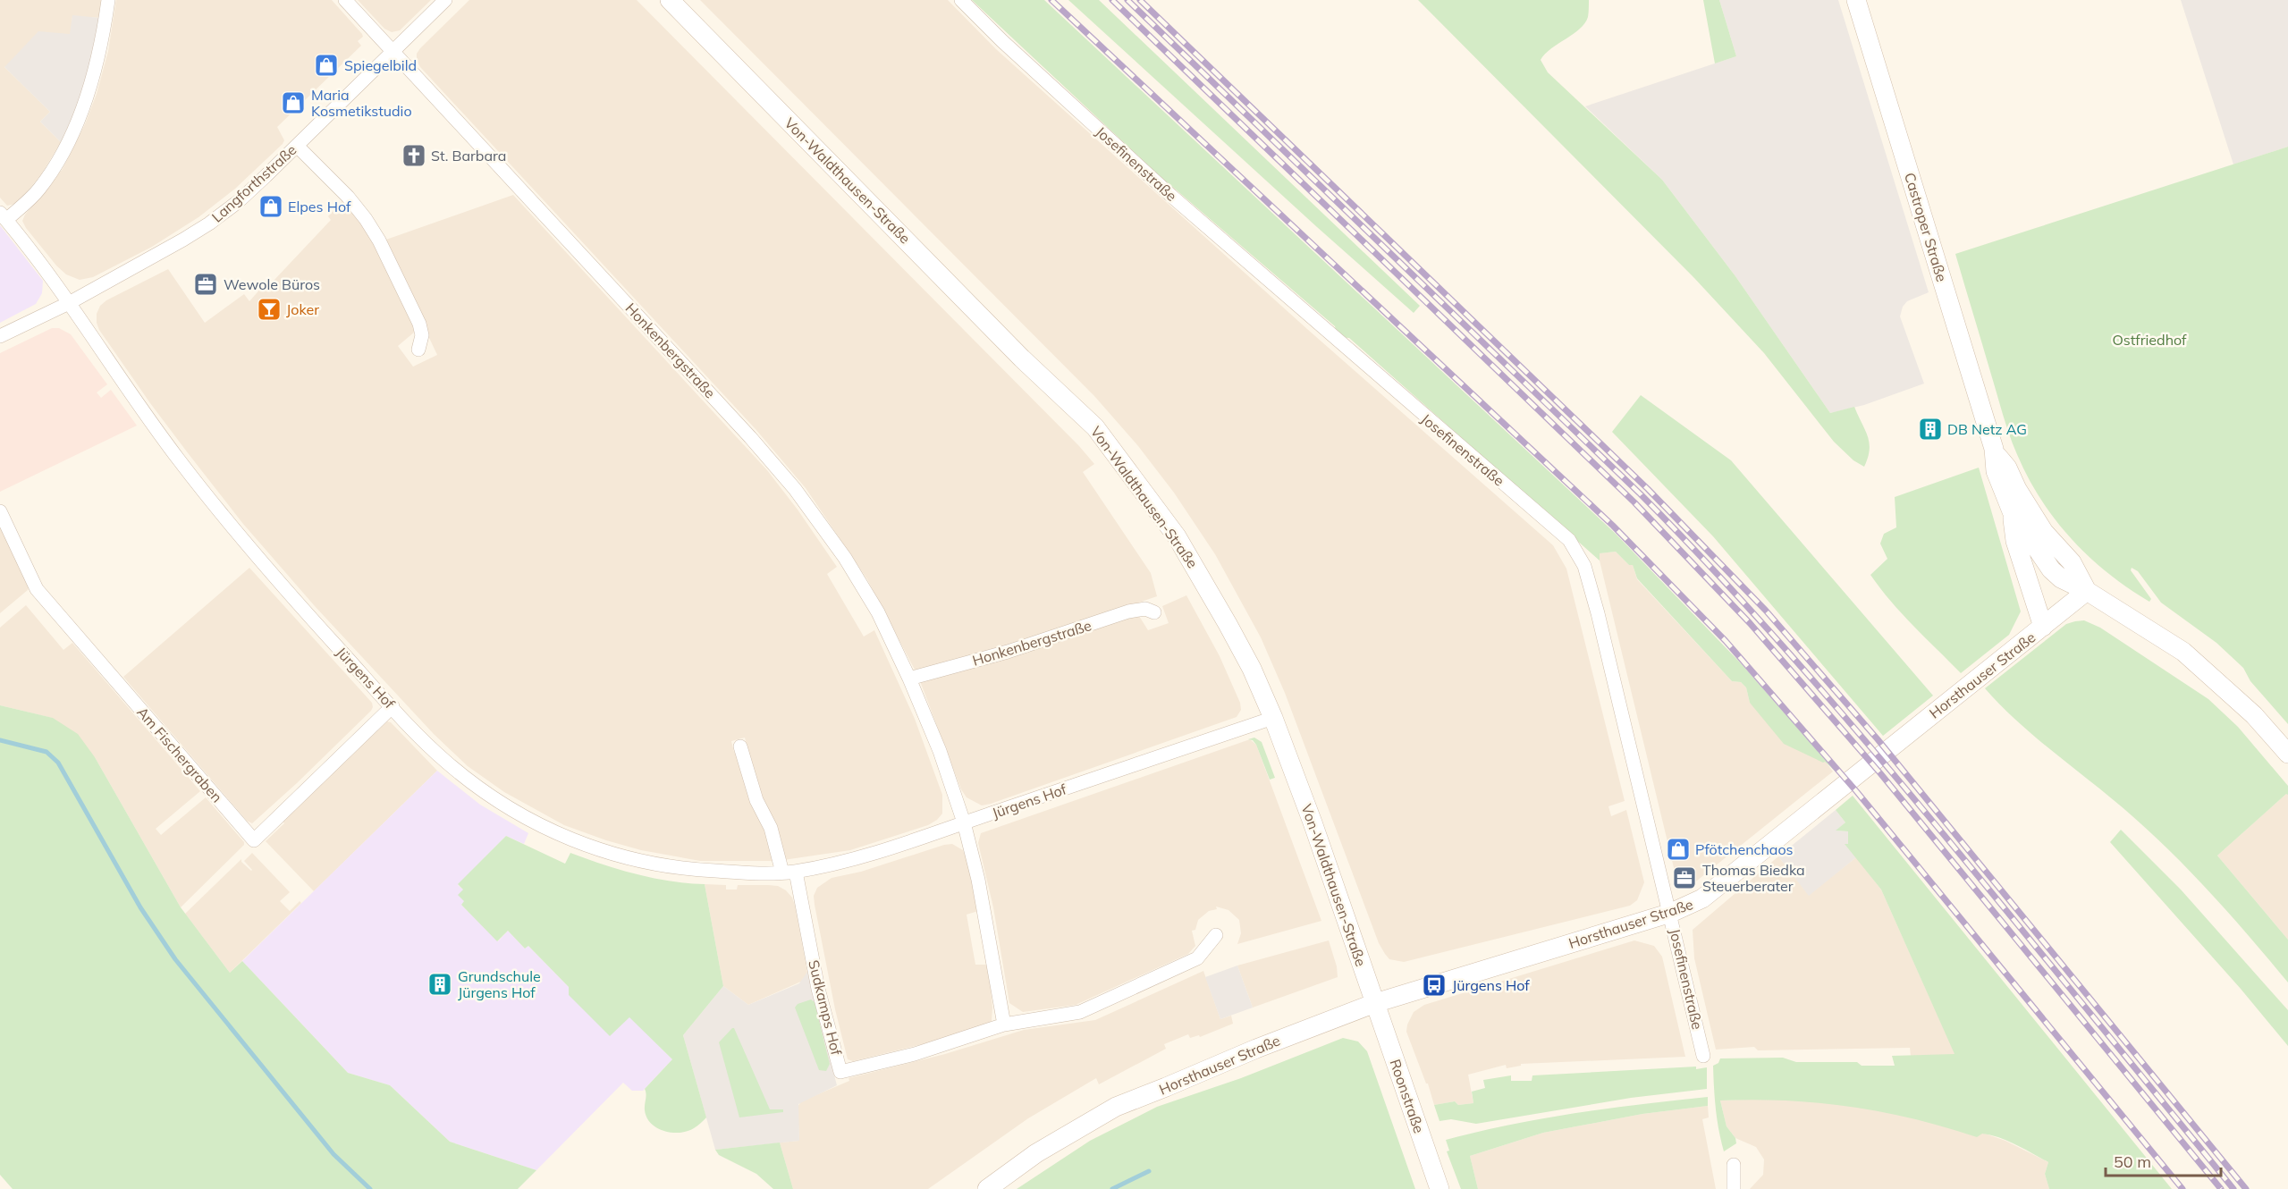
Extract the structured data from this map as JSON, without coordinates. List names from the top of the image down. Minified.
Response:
{"streets":{"main road":["Von-Waldthausen-Straße","Castroper Straße","Horsthauser Straße","Roonstraße"],"street":["Josefinenstraße","Langforthstraße","Honkenbergstraße","Jürgens Hof","Am Fischergraben","Sudkamps Hof"]},"crossings":[["Josefinenstraße","Horsthauser Straße"],["Von-Waldthausen-Straße","Horsthauser Straße"],["Von-Waldthausen-Straße","Jürgens Hof"],["Von-Waldthausen-Straße","Roonstraße"],["Langforthstraße","Honkenbergstraße"],["Langforthstraße","Jürgens Hof"],["Castroper Straße","Horsthauser Straße"],["Honkenbergstraße","Jürgens Hof"],["Horsthauser Straße","Roonstraße"],["Jürgens Hof","Am Fischergraben"],["Jürgens Hof","Sudkamps Hof"]],"parks":["Ostfriedhof"],"places":{"shop":["Spiegelbild","Maria Kosmetikstudio","Elpes Hof","Pfötchenchaos"],"church":["St. Barbara"],"office":["Wewole Büros","Thomas Biedka Steuerberater"],"bar":["Joker"],"building":["DB Netz AG","Grundschule Jürgens Hof"],"bus stop":["Jürgens Hof"]},"scale_bar":"50 m"}
